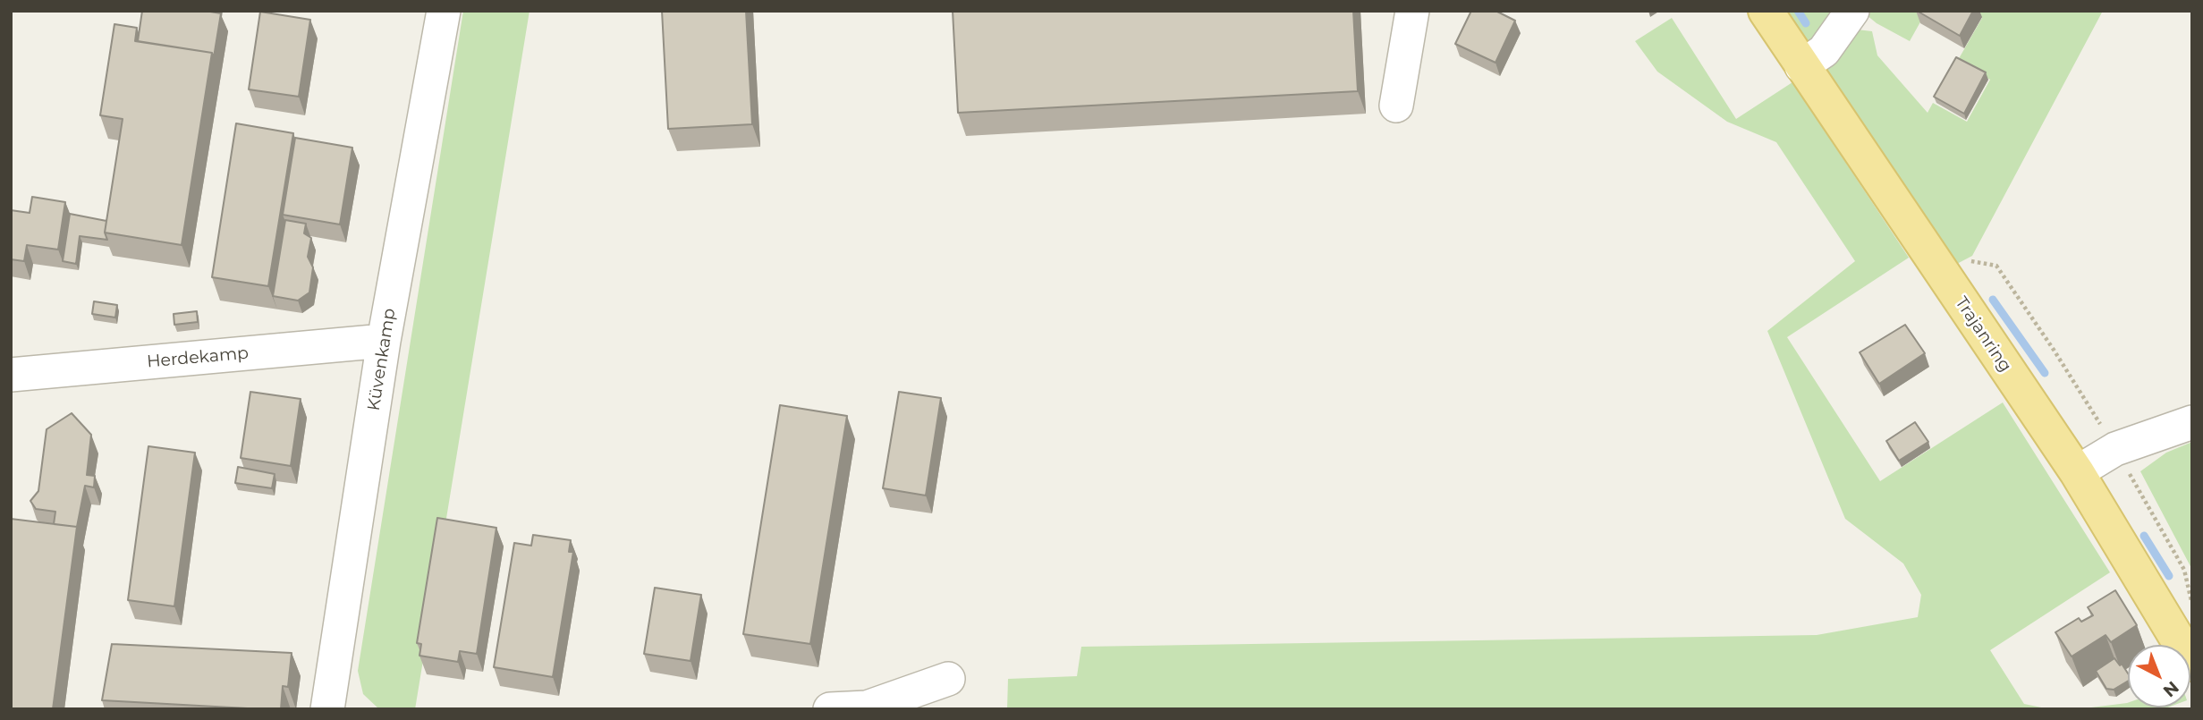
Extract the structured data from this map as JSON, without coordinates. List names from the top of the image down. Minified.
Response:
{"streets":{"main road":["Trajanring"],"street":["Herdekamp","Küvenkamp"]},"crossings":[["Herdekamp","Küvenkamp"]],"north":"bottom right"}
